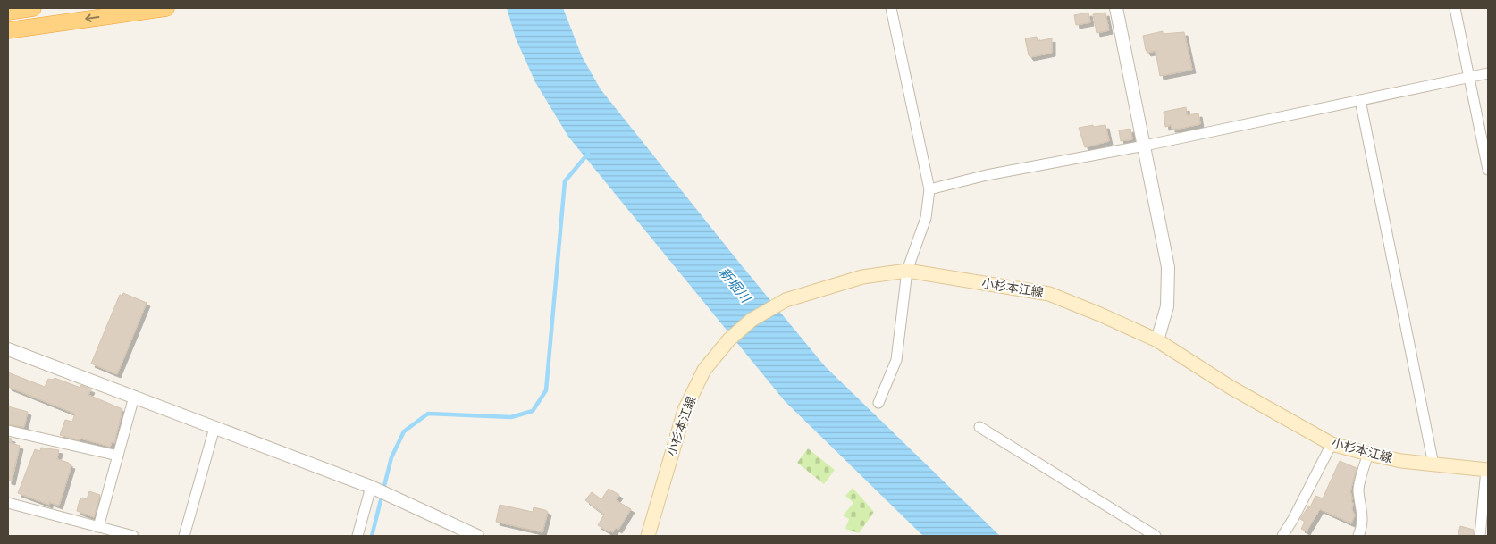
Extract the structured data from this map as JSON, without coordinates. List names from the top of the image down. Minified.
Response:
{"streets":{"main road":["小杉本江線"]},"water":["新堀川"]}
